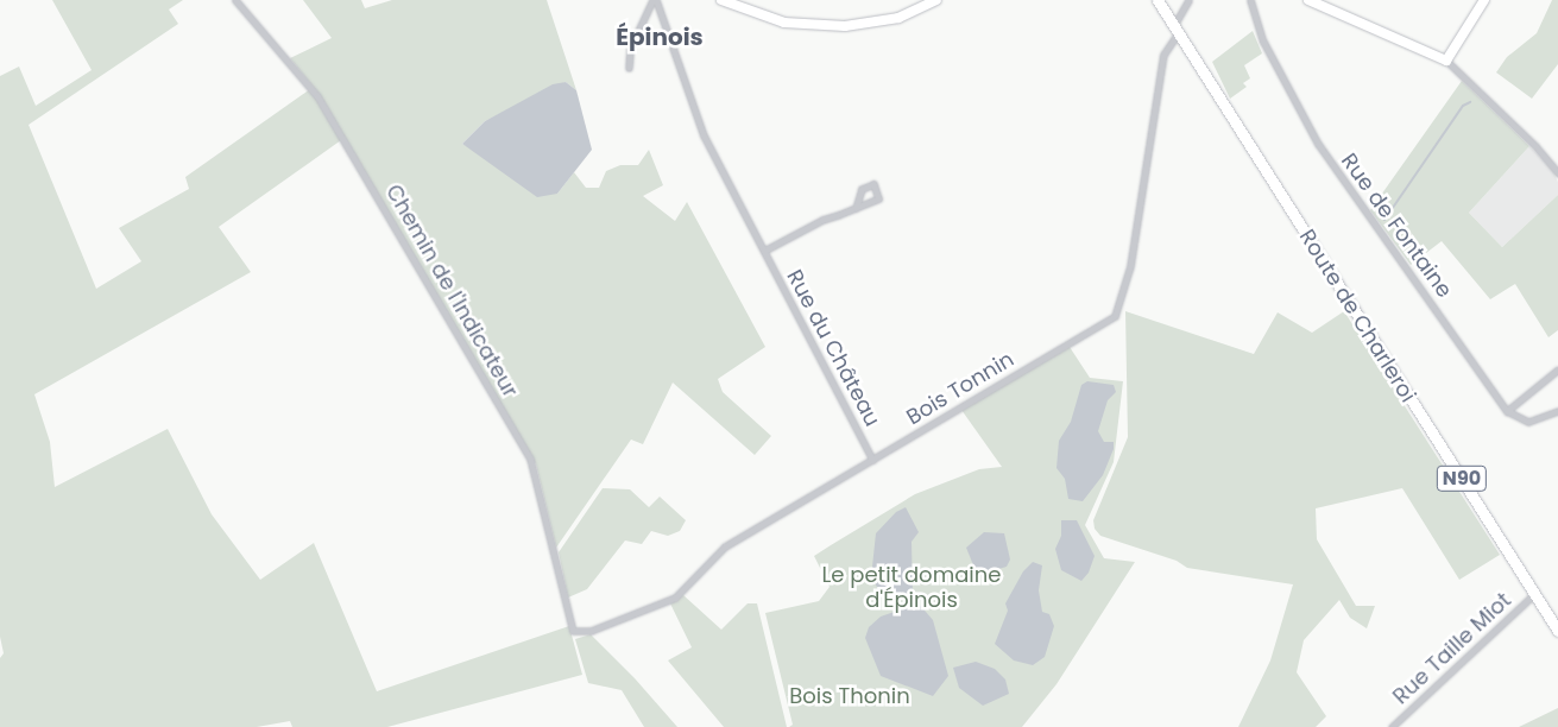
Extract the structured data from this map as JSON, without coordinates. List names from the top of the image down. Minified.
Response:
{"streets":{"main road":["Route de Charleroi","N90"],"street":["Rue de Fontaine","Chemin de l'Indicateur","Rue du Château","Bois Tonnin","Rue Taille Miot"]},"crossings":[["Chemin de l'Indicateur","Bois Tonnin"],["Route de Charleroi","Bois Tonnin"],["Route de Charleroi","Rue Taille Miot"],["Rue du Château","Bois Tonnin"]],"districts":["Épinois"],"parks":["Le petit domaine d'Épinois","Bois Thonin"]}
